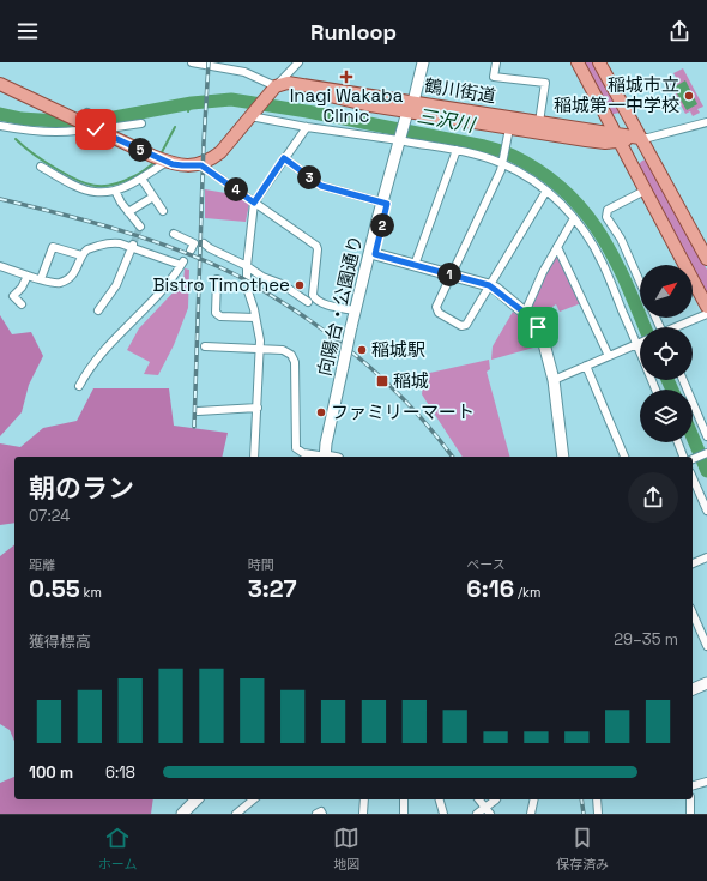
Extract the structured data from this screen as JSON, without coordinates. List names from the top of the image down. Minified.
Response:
{"streets":{"main road":["鶴川街道"],"street":["向陽台・公園通り"]},"crossings":[["鶴川街道","向陽台・公園通り"]],"water":["三沢川"],"places":{"health":["Inagi Wakaba Clinic"],"other":["稲城市立 稲城第一中学校","Bistro Timothee","稲城駅","ファミリーマート"],"transit":["稲城"]},"north":"top right","page":{"header":"Runloop","pins":["5","3","4","2","1"],"heading":["朝のラン","07:24"],"stats":[["距離","0.55 km"],["時間","3:27"],["ペース","6:16 /km"]],"chart":["獲得標高","29–35 m"],"list":[{"name":"100 m","note":"6:18"}],"tabs":["ホーム","地図","保存済み"]}}
